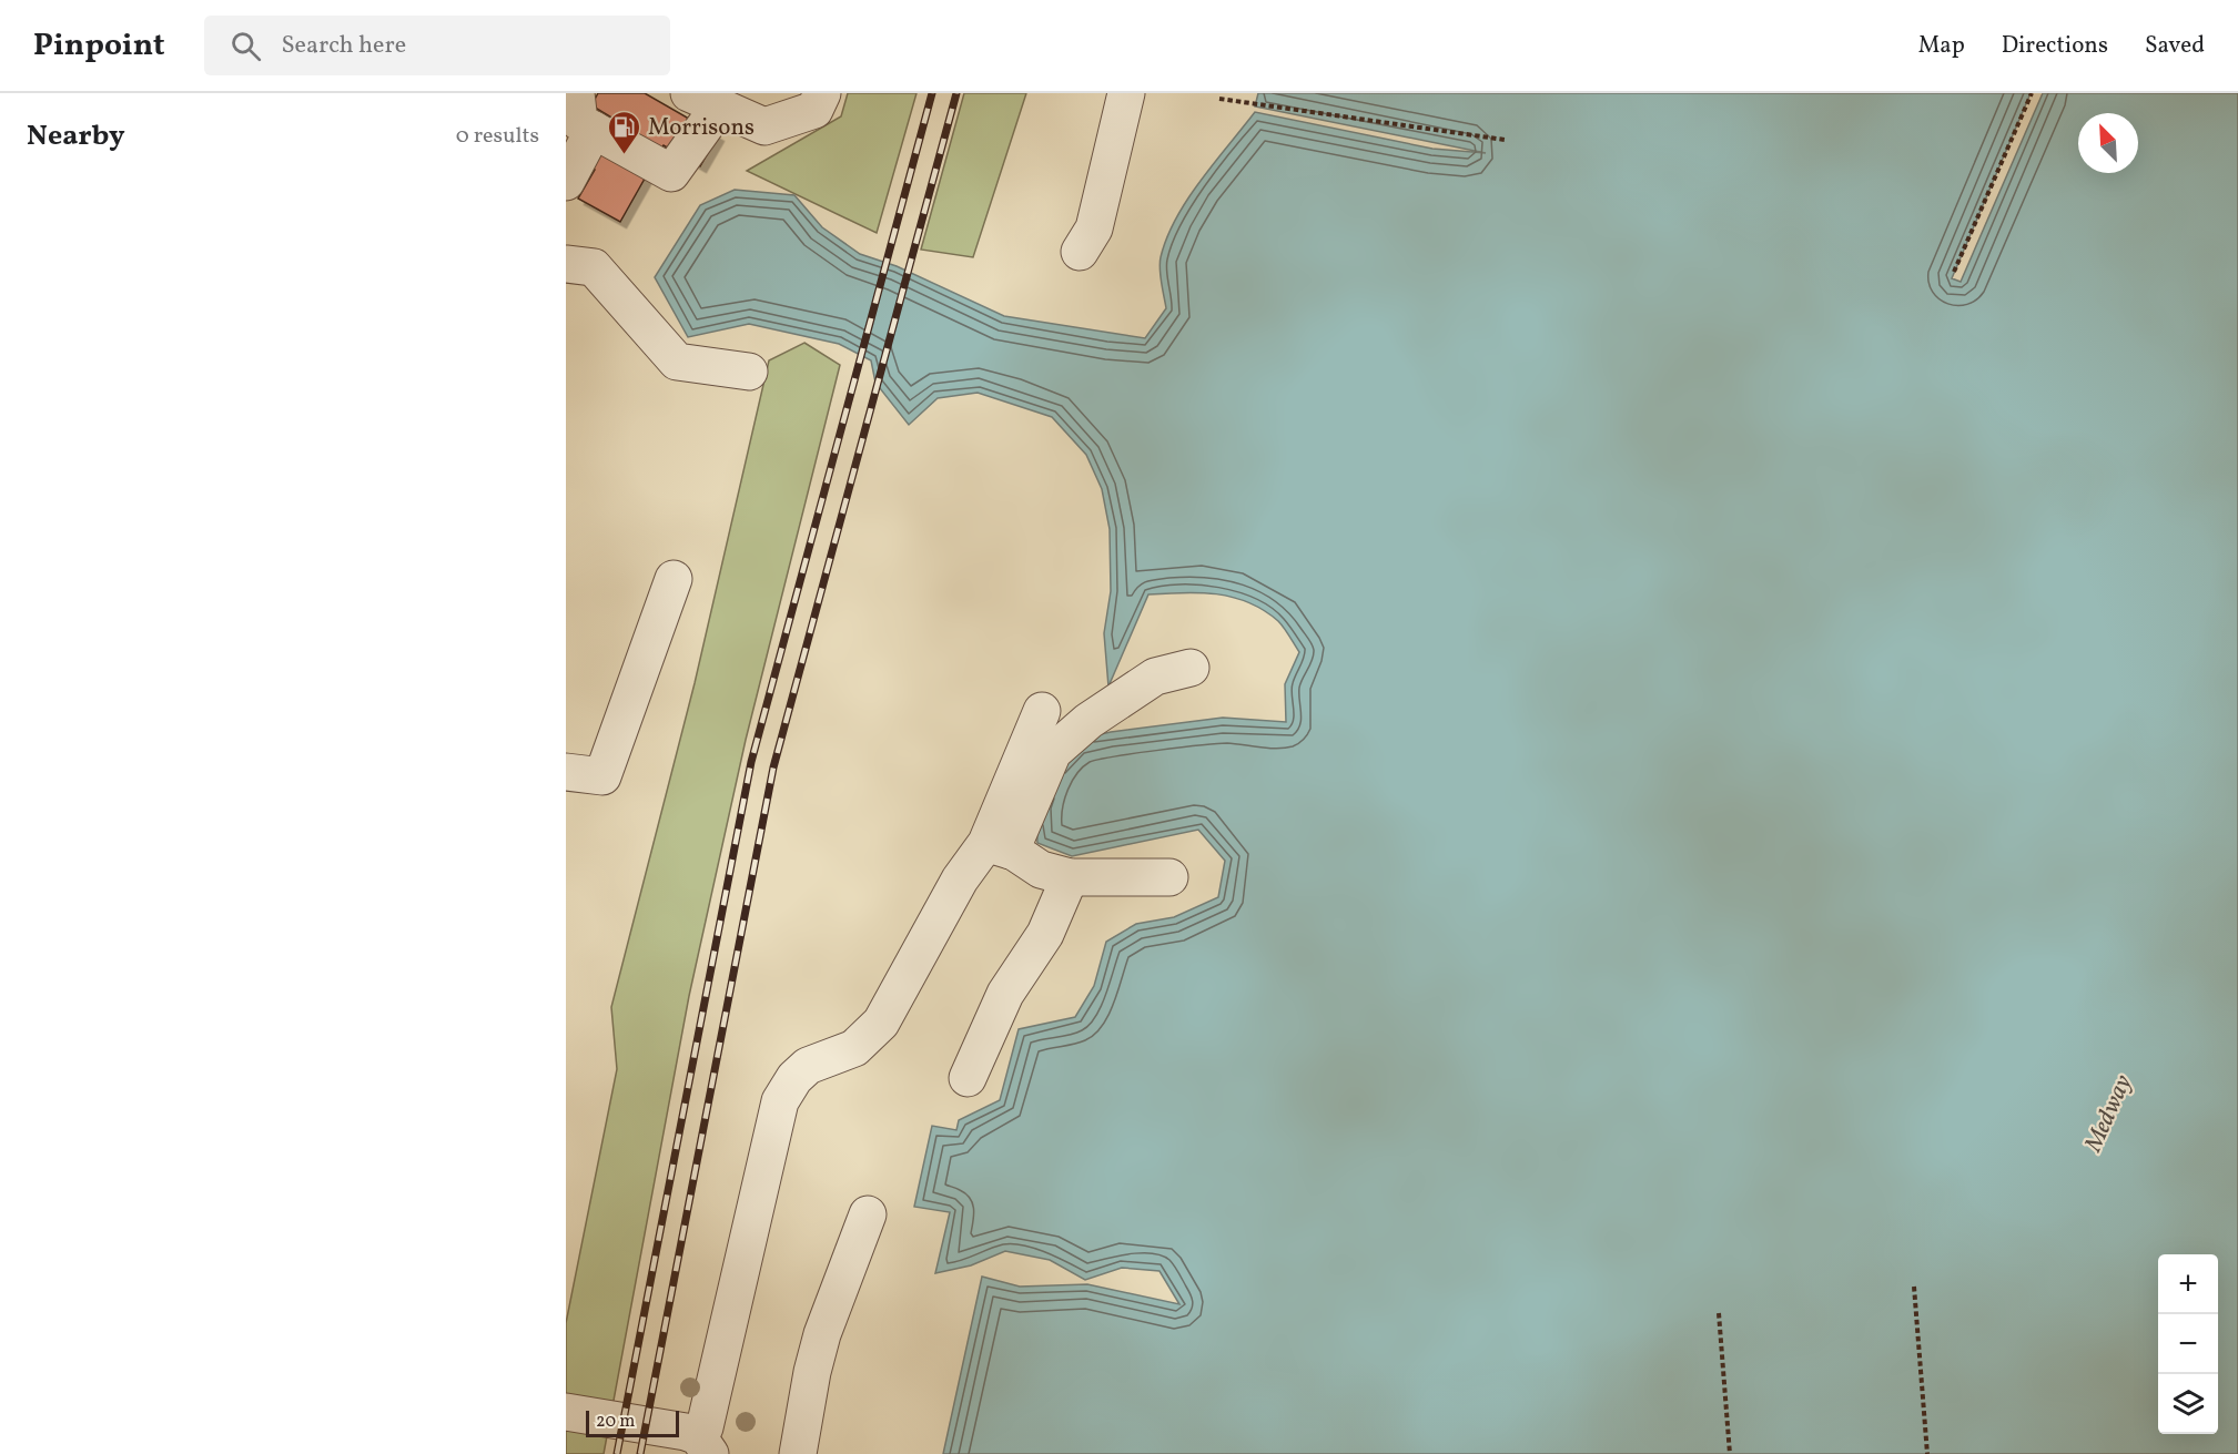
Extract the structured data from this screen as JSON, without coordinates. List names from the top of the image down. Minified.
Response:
{"water":["Medway"],"places":{"fuel station":["Morrisons"]},"scale_bar":"20 m","north":"top left","page":{"header":"Pinpoint","search":"Search here","nav":["Map","Directions","Saved"],"heading":["Nearby","0 results"],"map_buttons":["+","−"],"scale":"20 m"}}
